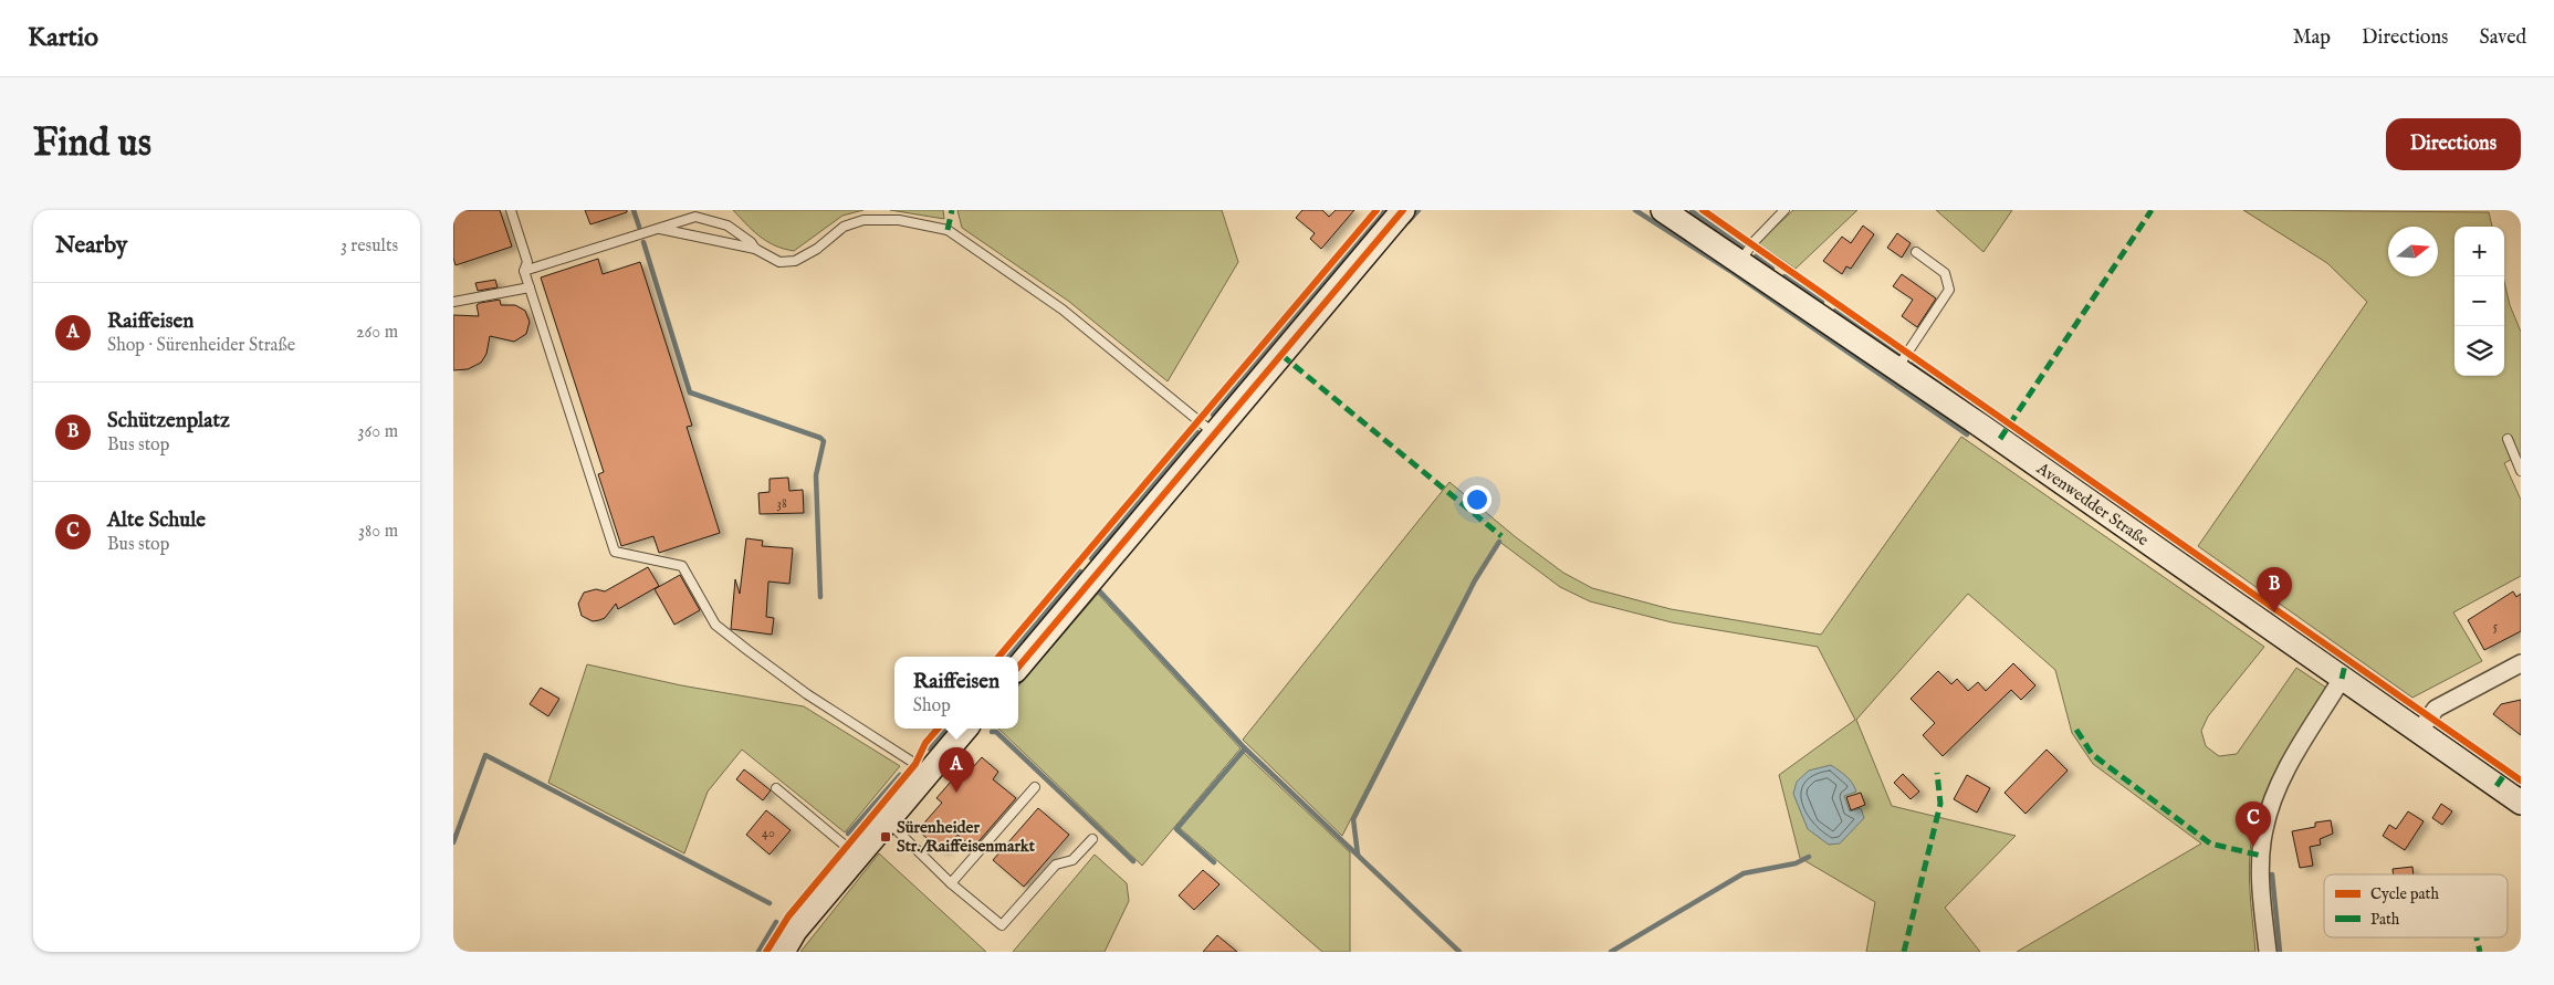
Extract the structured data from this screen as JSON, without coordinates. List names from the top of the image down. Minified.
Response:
{"streets":{"main road":["Avenwedder Straße"]},"places":{"transit":["Sürenheider Str./Raiffeisenmarkt"]},"house_numbers":["38","5","40"],"legend":["Cycle path","Path"],"north":"right","page":{"header":"Kartio","nav":["Map","Directions","Saved"],"buttons":"Directions","title":"Find us","heading":["Nearby","3 results"],"map_buttons":["+","−"],"list":[{"mark":"A","name":"Raiffeisen","note":"Shop · Sürenheider Straße","value":"260 m"},{"mark":"B","name":"Schützenplatz","note":"Bus stop","value":"360 m"},{"mark":"C","name":"Alte Schule","note":"Bus stop","value":"380 m"}],"pins":["B","A","C"],"popup":["Raiffeisen","Shop"]}}
